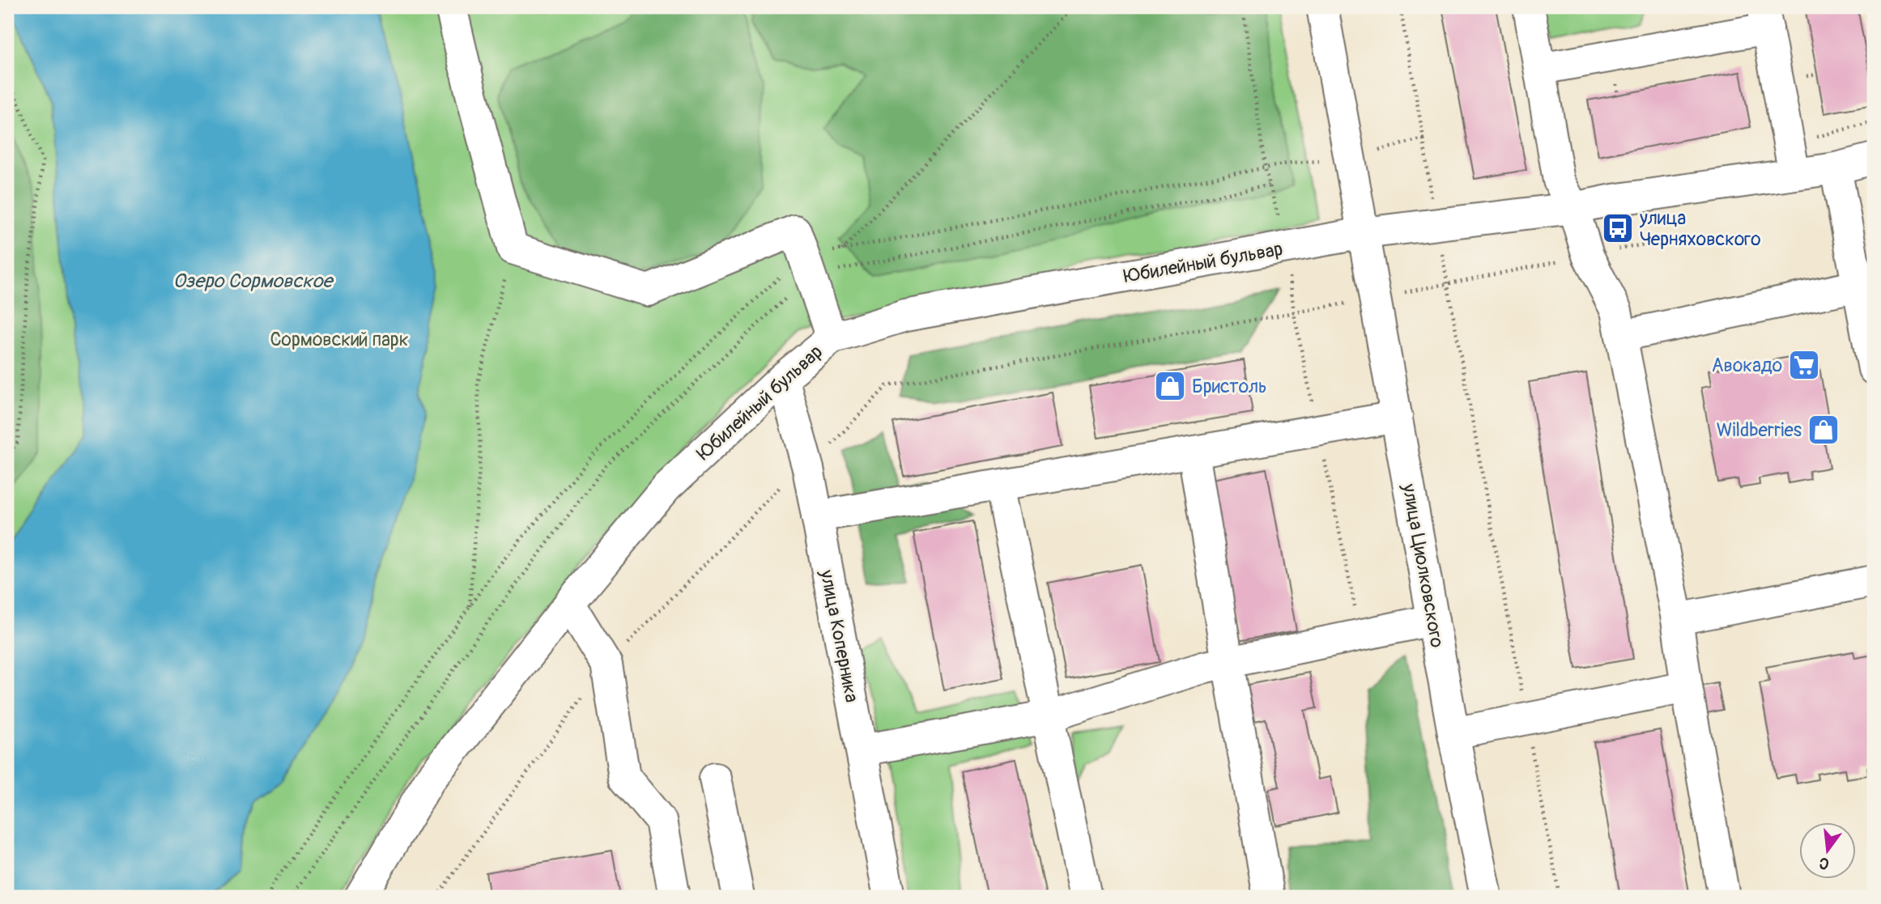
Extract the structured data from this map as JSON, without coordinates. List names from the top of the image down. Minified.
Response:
{"streets":{"street":["Юбилейный бульвар","улица Циолковского","улица Коперника"]},"crossings":[["Юбилейный бульвар","улица Циолковского"],["Юбилейный бульвар","улица Коперника"]],"water":["Озеро Сормовское"],"parks":["Сормовский парк"],"places":{"bus stop":["улица Черняховского"],"supermarket":["Авокадо"],"shop":["Бристоль","Wildberries"]},"north":"bottom"}
